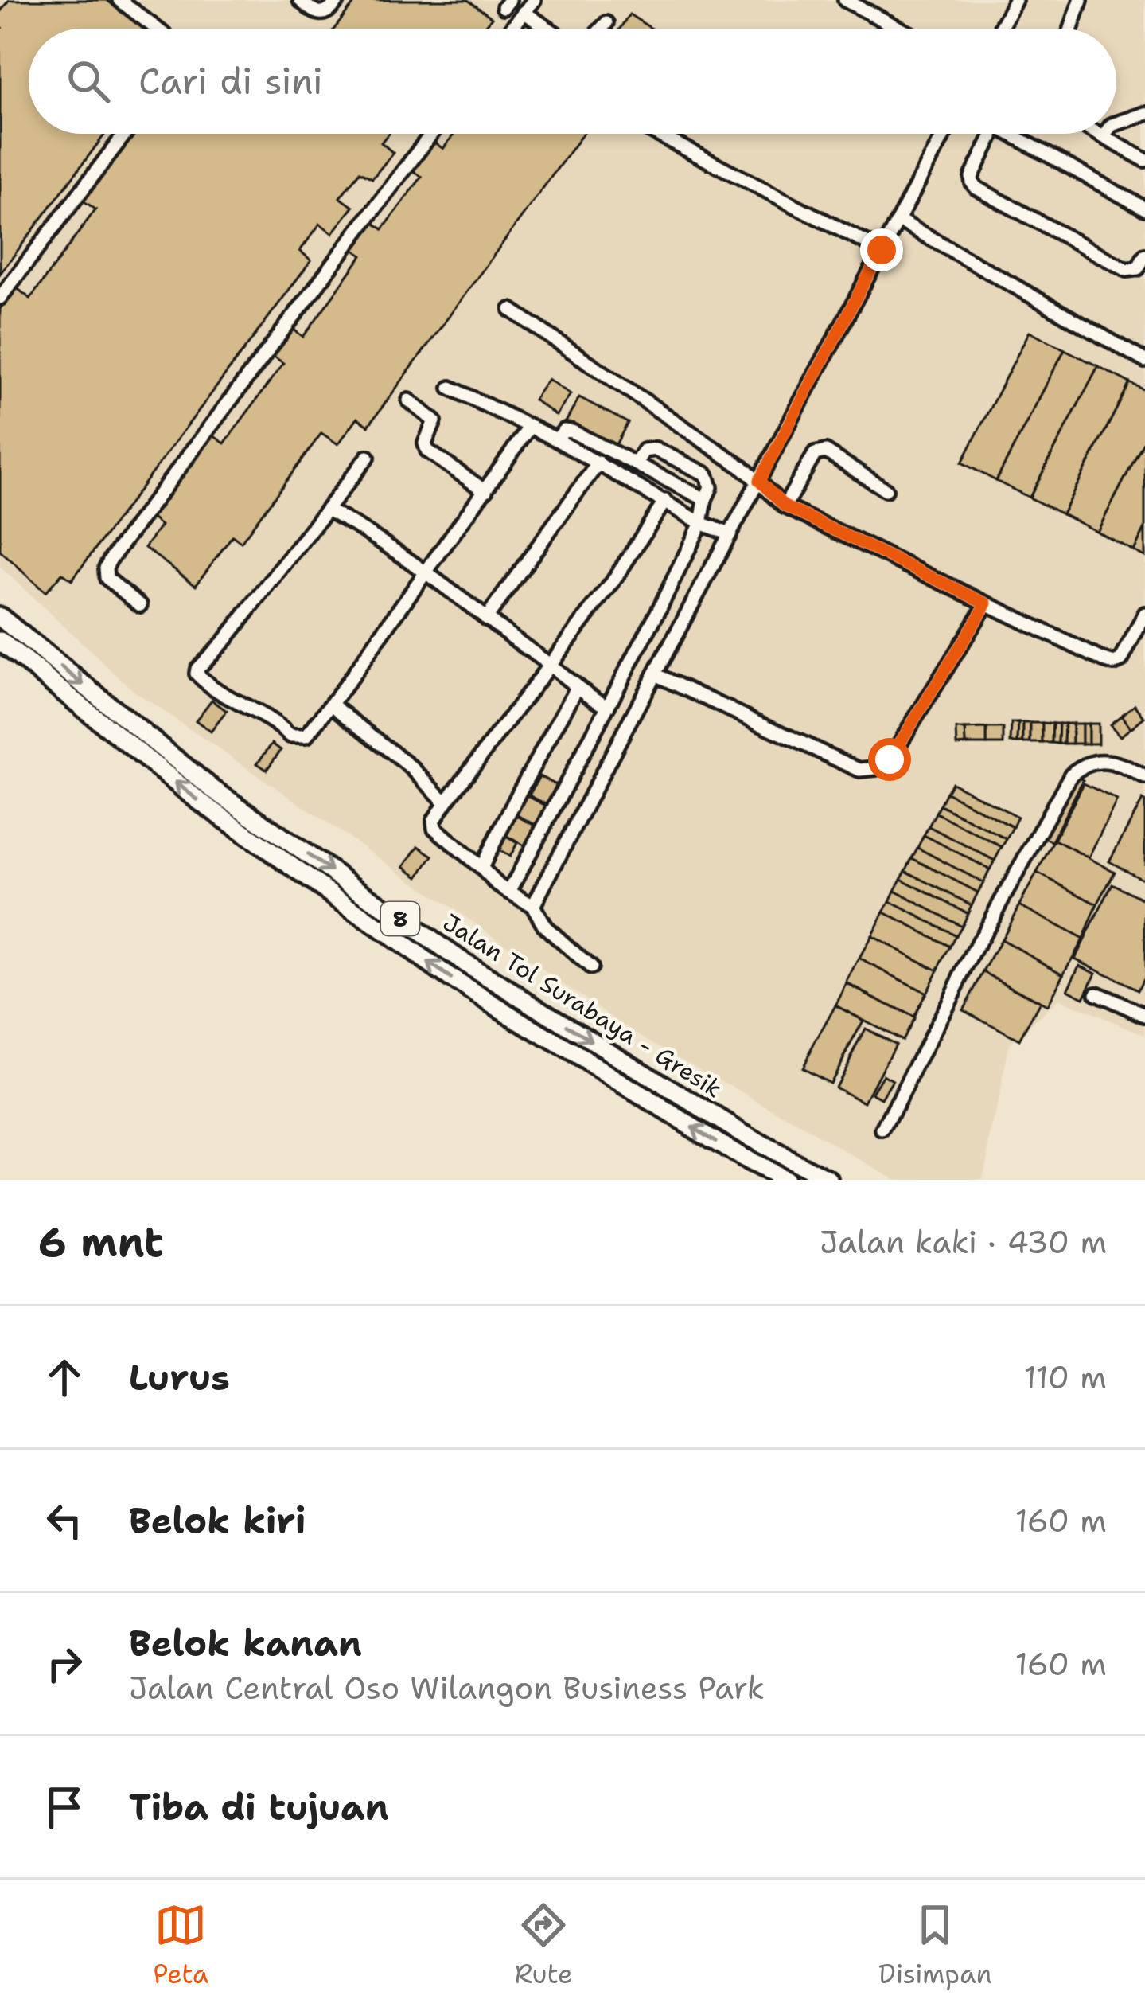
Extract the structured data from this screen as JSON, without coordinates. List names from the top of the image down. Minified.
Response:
{"streets":{"highway":["8","Jalan Tol Surabaya - Gresik"]},"page":{"search":"Cari di sini","heading":["6 mnt","Jalan kaki · 430 m"],"list":[["Lurus","110 m"],["Belok kiri","160 m"],["Belok kanan","Jalan Central Oso Wilangon Business Park","160 m"],"Tiba di tujuan"],"nav":["Peta","Rute","Disimpan"]}}
